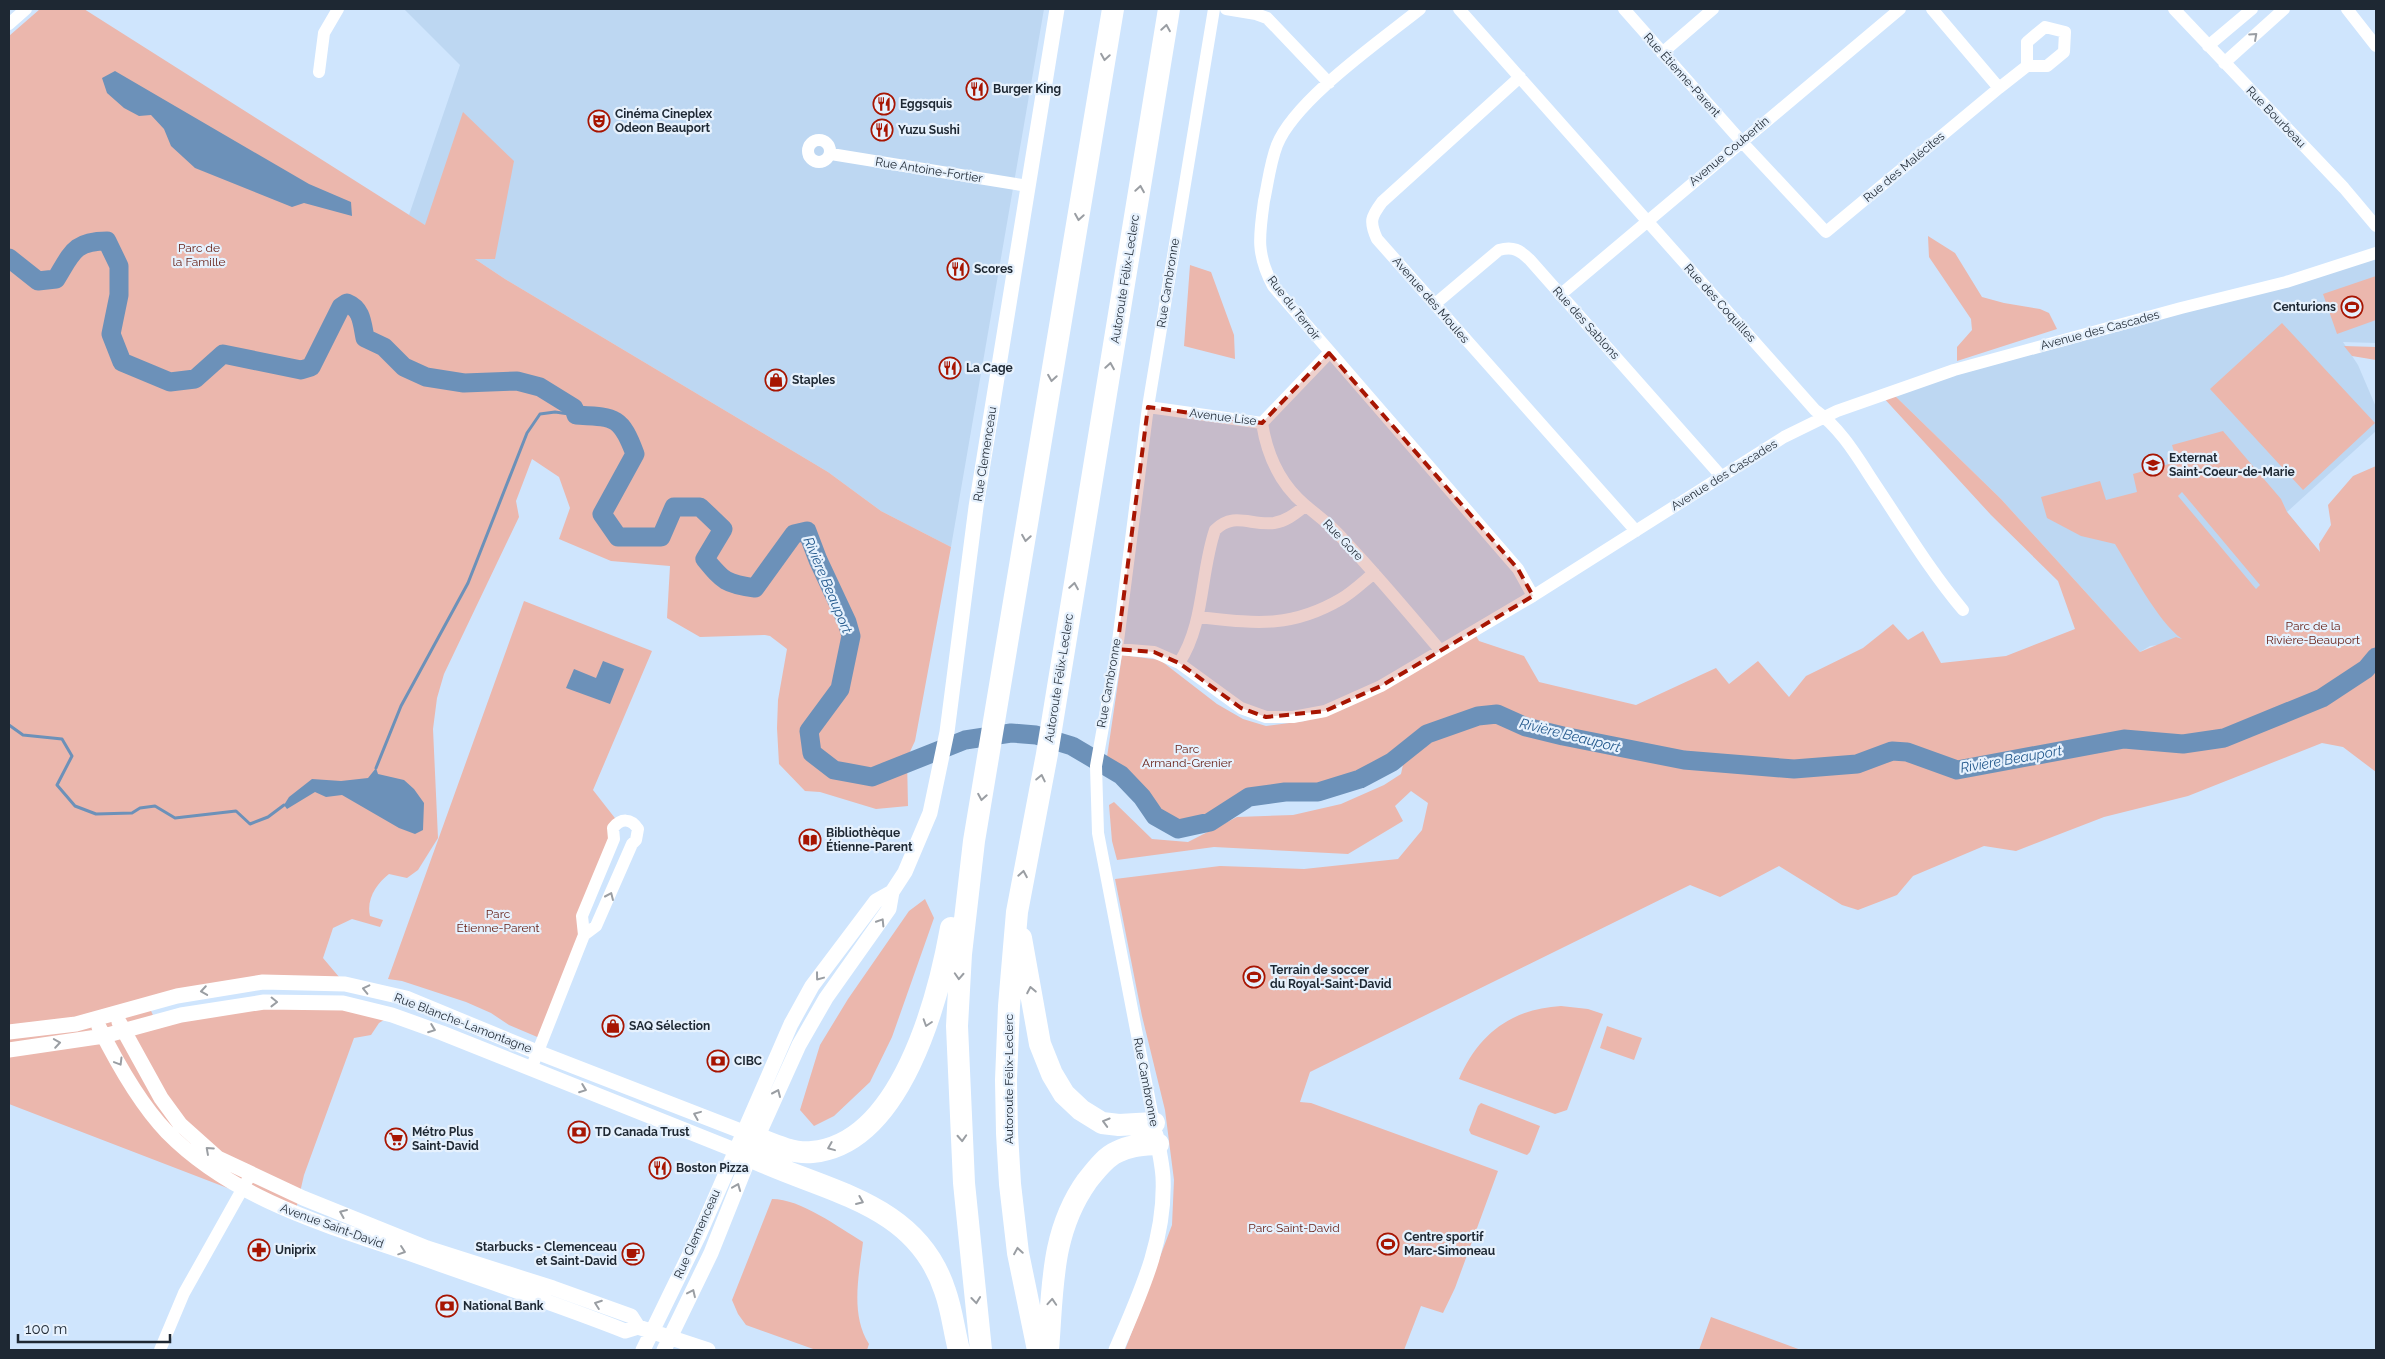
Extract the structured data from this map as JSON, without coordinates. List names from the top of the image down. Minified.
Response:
{"streets":{"highway":["Autoroute Félix-Leclerc"],"street":["Rue Étienne-Parent","Rue Bourbeau","Avenue Coubertin","Rue des Malécites","Rue Antoine-Fortier","Rue Cambronne","Avenue des Moules","Rue des Coquilles","Rue du Terroir","Rue des Sablons","Avenue des Cascades","Avenue Lise","Rue Clemenceau","Rue Gore","Rue Blanche-Lamontagne","Avenue Saint-David"]},"crossings":[["Rue Étienne-Parent","Avenue Coubertin"],["Rue Étienne-Parent","Rue des Malécites"],["Avenue Coubertin","Rue des Malécites"],["Avenue Coubertin","Rue des Coquilles"],["Avenue Coubertin","Rue des Sablons"],["Rue Antoine-Fortier","Rue Clemenceau"],["Rue Cambronne","Avenue des Cascades"],["Rue Cambronne","Avenue Lise"],["Avenue des Moules","Rue des Coquilles"],["Avenue des Moules","Rue des Sablons"],["Avenue des Moules","Avenue des Cascades"],["Rue des Coquilles","Avenue des Cascades"],["Rue du Terroir","Avenue des Cascades"],["Rue du Terroir","Avenue Lise"],["Rue des Sablons","Avenue des Cascades"],["Avenue des Cascades","Rue Gore"],["Avenue Lise","Rue Gore"],["Rue Clemenceau","Rue Blanche-Lamontagne"],["Rue Clemenceau","Avenue Saint-David"],["Rue Blanche-Lamontagne","Avenue Saint-David"]],"water":["Rivière Beauport"],"parks":["Parc de la Famille","Parc de la Rivière-Beauport","Parc Armand-Grenier","Parc Étienne-Parent","Parc Saint-David"],"places":{"restaurant":["Burger King","Eggsquis","Yuzu Sushi","Scores","La Cage","Boston Pizza"],"theatre":["Cinéma Cineplex Odeon Beauport"],"sports":["Centurions","Terrain de soccer du Royal-Saint-David","Centre sportif Marc-Simoneau"],"shop":["Staples","SAQ Sélection"],"school or university":["Externat Saint-Coeur-de-Marie"],"library":["Bibliothèque Étienne-Parent"],"bank":["CIBC","TD Canada Trust","National Bank"],"supermarket":["Métro Plus Saint-David"],"pharmacy":["Uniprix"],"cafe":["Starbucks - Clemenceau et Saint-David"]},"scale_bar":"100 m"}
